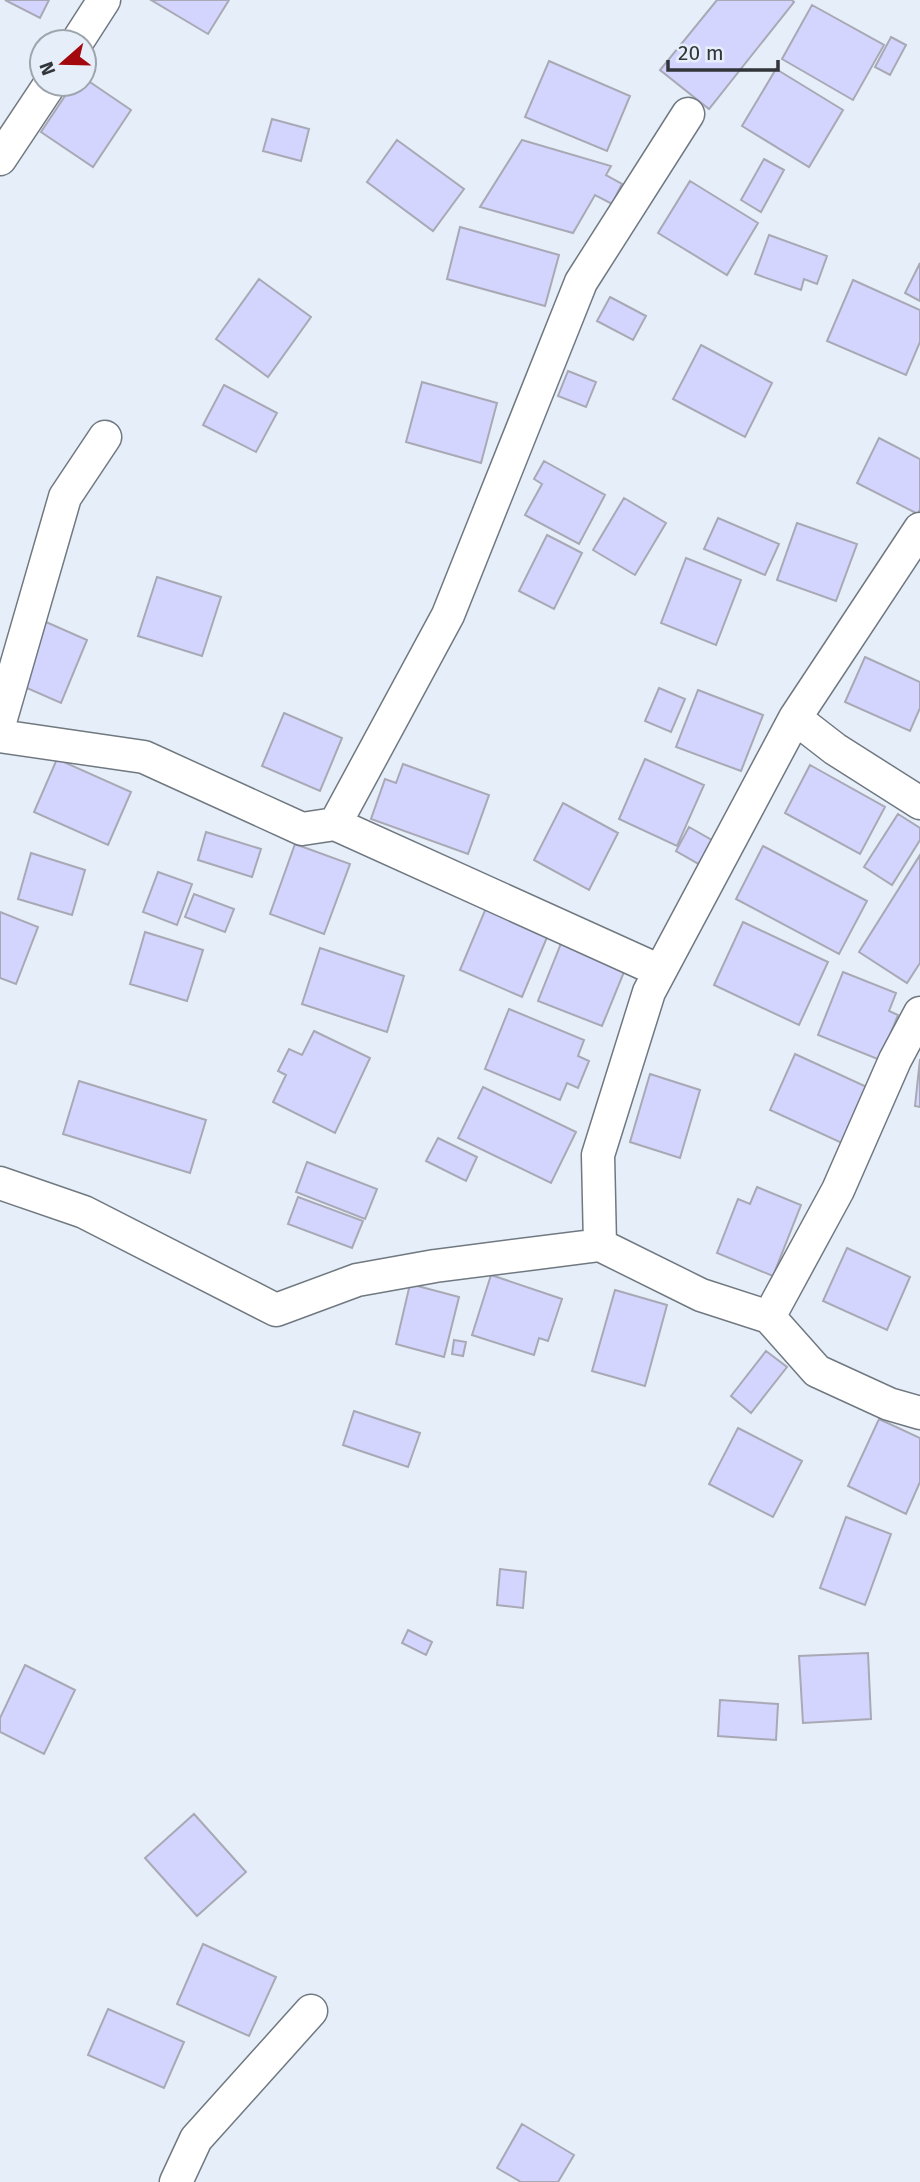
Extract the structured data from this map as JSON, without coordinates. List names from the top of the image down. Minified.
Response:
{"scale_bar":"20 m","north":"left"}
